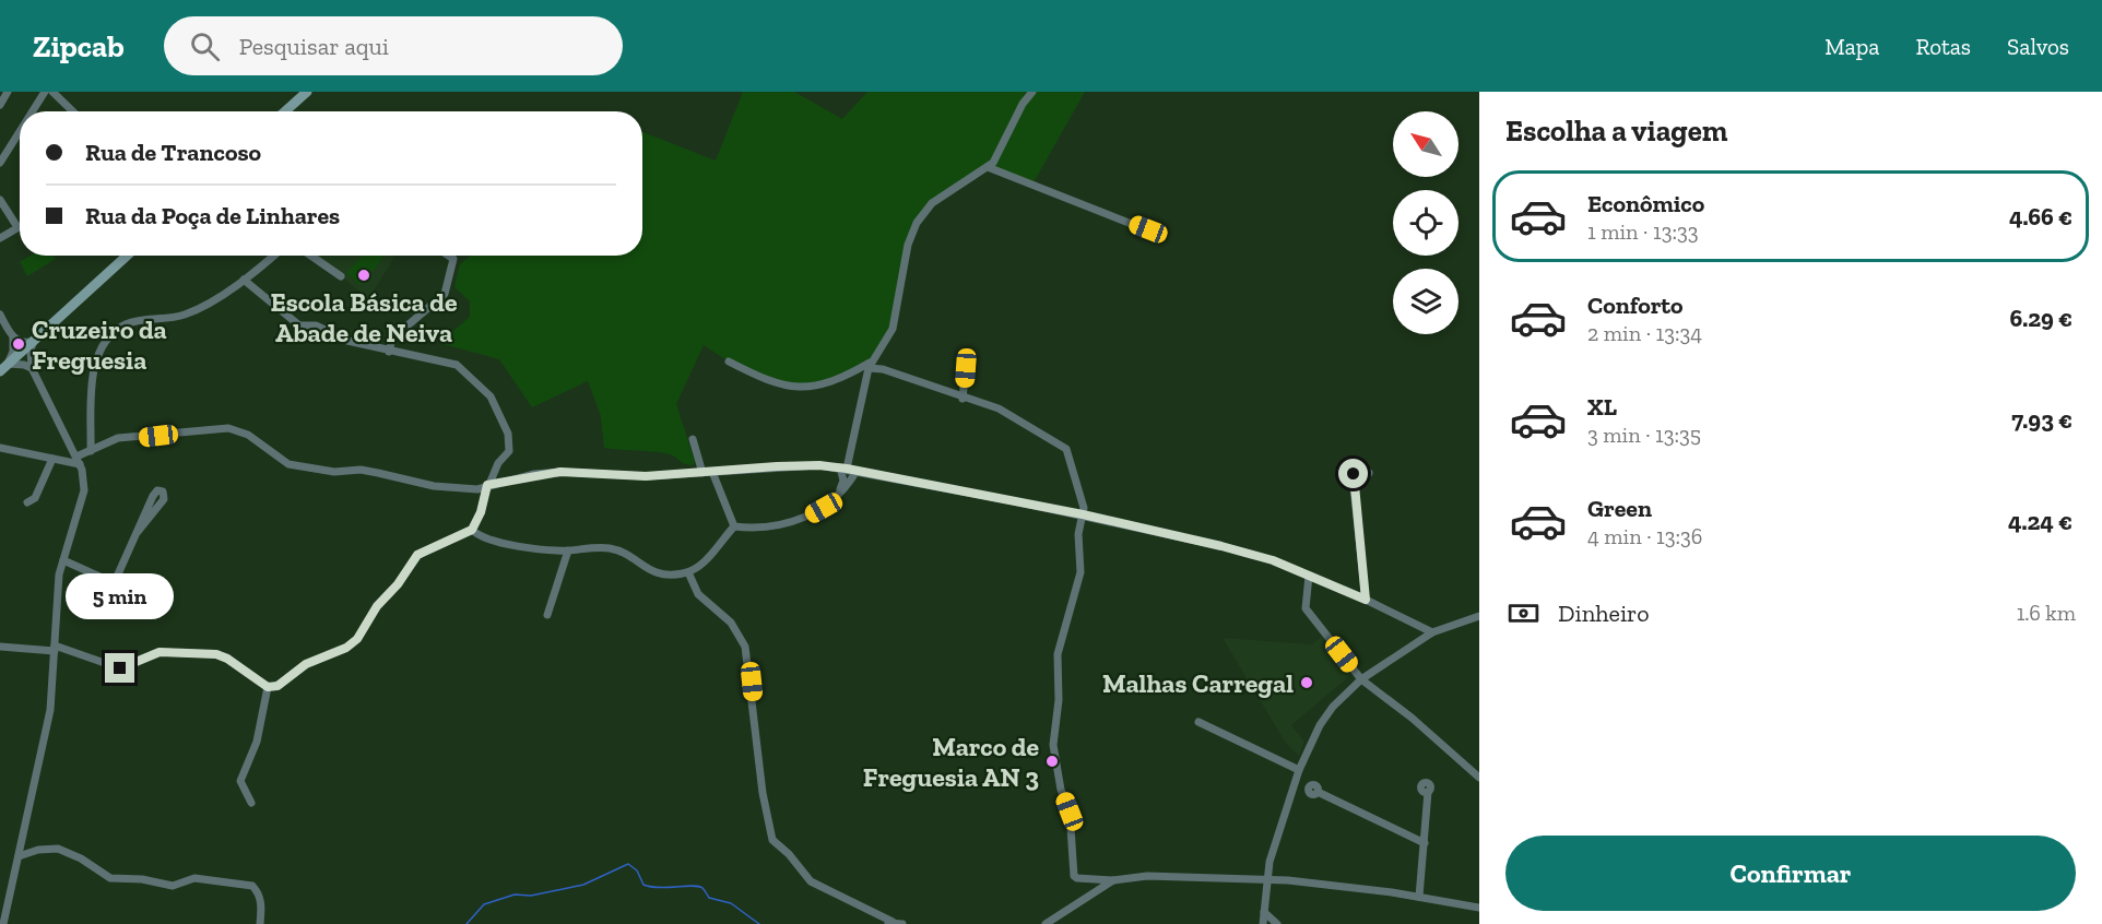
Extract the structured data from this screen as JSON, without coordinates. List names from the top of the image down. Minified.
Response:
{"places":["Escola Básica de Abade de Neiva","Cruzeiro da Freguesia","Malhas Carregal","Marco de Freguesia AN 3"],"north":"top left","page":{"header":"Zipcab","search":"Pesquisar aqui","nav":["Mapa","Rotas","Salvos"],"heading":"Escolha a viagem","banner":["Rua de Trancoso","Rua da Poça de Linhares"],"list":[{"name":"Econômico","note":"1 min · 13:33","value":"4.66 €"},{"name":"Conforto","note":"2 min · 13:34","value":"6.29 €"},{"name":"XL","note":"3 min · 13:35","value":"7.93 €"},{"name":"Green","note":"4 min · 13:36","value":"4.24 €"}],"bubble":"5 min","pay":["Dinheiro","1.6 km"],"buttons":"Confirmar"}}
